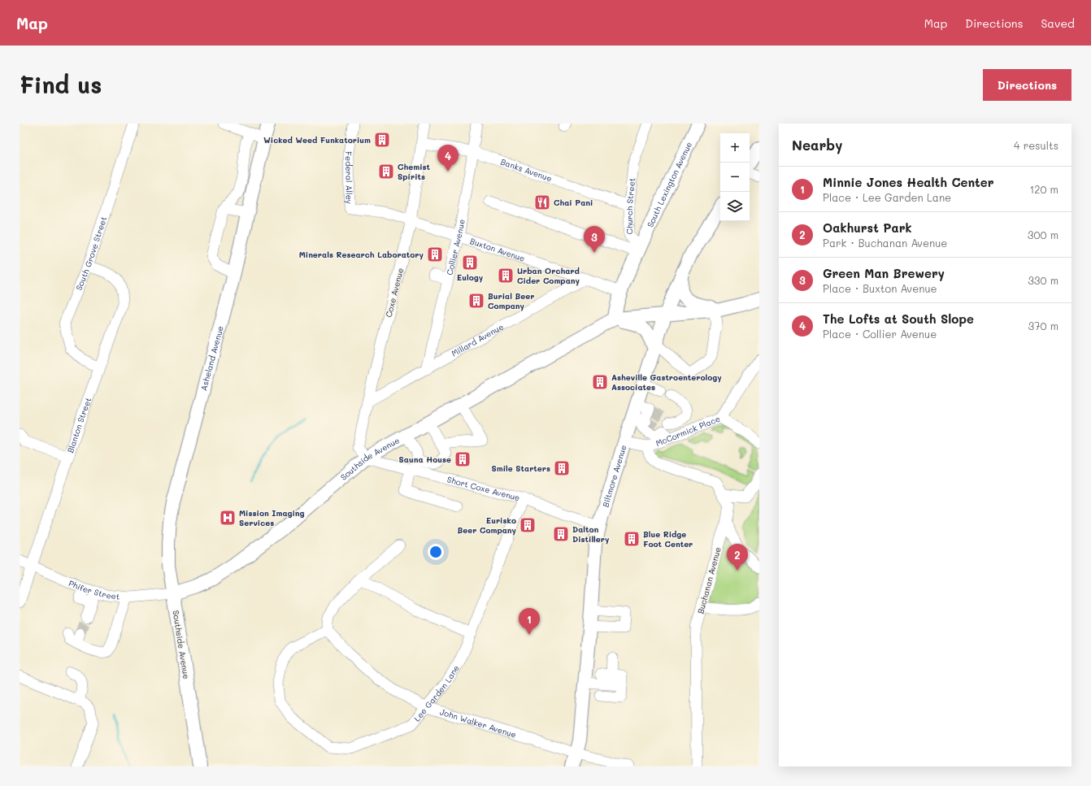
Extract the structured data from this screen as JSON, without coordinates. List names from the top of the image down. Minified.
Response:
{"streets":{"main road":["South Lexington Avenue","Asheland Avenue","Southside Avenue","Biltmore Avenue"],"street":["Banks Avenue","Federal Alley","Church Street","Collier Avenue","Buxton Avenue","South Grove Street","Coxe Avenue","Millard Avenue","Blanton Street","McCormick Place","Short Coxe Avenue","Buchanan Avenue","Phifer Street","Lee Garden Lane","John Walker Avenue"]},"crossings":[["Banks Avenue","Church Street"],["Banks Avenue","Collier Avenue"],["Banks Avenue","Coxe Avenue"],["Federal Alley","Buxton Avenue"],["Federal Alley","Coxe Avenue"],["South Lexington Avenue","Church Street"],["Collier Avenue","Buxton Avenue"],["Collier Avenue","Millard Avenue"],["Buxton Avenue","Coxe Avenue"],["Buxton Avenue","Millard Avenue"],["South Grove Street","Blanton Street"],["Coxe Avenue","Millard Avenue"],["Coxe Avenue","Southside Avenue"],["Coxe Avenue","Short Coxe Avenue"],["Asheland Avenue","Southside Avenue"],["Asheland Avenue","Phifer Street"],["Blanton Street","Phifer Street"],["McCormick Place","Biltmore Avenue"],["McCormick Place","Buchanan Avenue"],["Southside Avenue","Biltmore Avenue"],["Southside Avenue","Short Coxe Avenue"],["Southside Avenue","Phifer Street"],["Biltmore Avenue","Short Coxe Avenue"],["Biltmore Avenue","John Walker Avenue"],["Short Coxe Avenue","Lee Garden Lane"],["Lee Garden Lane","John Walker Avenue"]],"places":{"building":["Wicked Weed Funkatorium","Chemist Spirits","Minerals Research Laboratory","Eulogy","Urban Orchard Cider Company","Burial Beer Company","Asheville Gastroenterology Associates","Sauna House","Smile Starters","Eurisko Beer Company","Dalton Distillery","Blue Ridge Foot Center"],"restaurant":["Chai Pani"],"hospital":["Mission Imaging Services"]},"page":{"header":"Map","nav":["Map","Directions","Saved"],"buttons":"Directions","title":"Find us","heading":["Nearby","4 results"],"map_buttons":["+","−"],"pins":["4","3","2","1"],"list":[{"mark":"1","name":"Minnie Jones Health Center","note":"Place · Lee Garden Lane","value":"120 m"},{"mark":"2","name":"Oakhurst Park","note":"Park · Buchanan Avenue","value":"300 m"},{"mark":"3","name":"Green Man Brewery","note":"Place · Buxton Avenue","value":"330 m"},{"mark":"4","name":"The Lofts at South Slope","note":"Place · Collier Avenue","value":"370 m"}]}}
